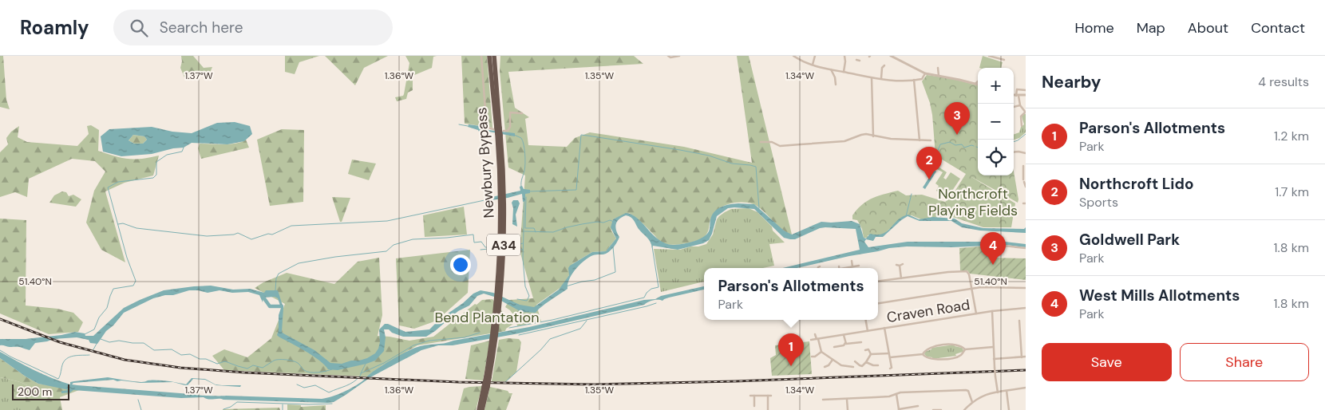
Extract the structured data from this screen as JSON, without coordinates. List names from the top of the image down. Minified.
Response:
{"streets":{"highway":["Newbury Bypass","A34"],"street":["Craven Road"]},"parks":["Northcroft Playing Fields","Bend Plantation"],"scale_bar":"200 m","page":{"header":"Roamly","search":"Search here","nav":["Home","Map","About","Contact"],"heading":["Nearby","4 results"],"map_buttons":["+","−"],"pins":["3","2","4","1"],"list":[{"mark":"1","name":"Parson's Allotments","note":"Park","value":"1.2 km"},{"mark":"2","name":"Northcroft Lido","note":"Sports","value":"1.7 km"},{"mark":"3","name":"Goldwell Park","note":"Park","value":"1.8 km"},{"mark":"4","name":"West Mills Allotments","note":"Park","value":"1.8 km"}],"popup":["Parson's Allotments","Park"],"buttons":["Save","Share"],"scale":"200 m"},"coordinates":["1.37°W","1.36°W","1.35°W","1.34°W","51.40°N"]}
